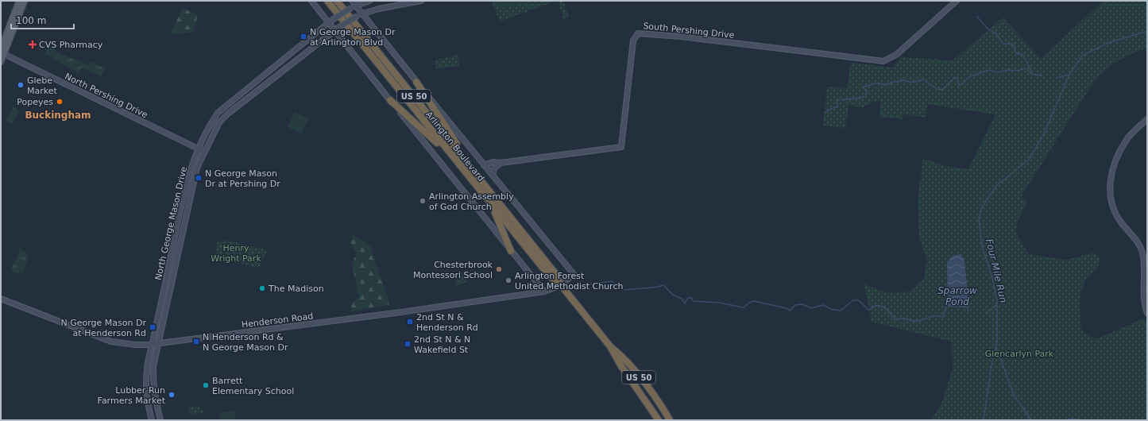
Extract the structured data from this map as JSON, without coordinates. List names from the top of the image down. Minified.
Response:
{"streets":{"highway":["US 50","Arlington Boulevard"],"street":["South Pershing Drive","North Pershing Drive","North George Mason Drive","Henderson Road"]},"crossings":[["North Pershing Drive","North George Mason Drive"],["Arlington Boulevard","Henderson Road"],["North George Mason Drive","Henderson Road"]],"districts":["Buckingham"],"water":["Four Mile Run","Sparrow Pond"],"parks":["Henry Wright Park","Glencarlyn Park"],"places":{"transit":["N George Mason Dr at Arlington Blvd","N George Mason Dr at Pershing Dr","2nd St N & Henderson Rd","N George Mason Dr at Henderson Rd","N Henderson Rd & N George Mason Dr","2nd St N & N Wakefield St"],"health":["CVS Pharmacy"],"other":["Glebe Market","Popeyes","Arlington Assembly of God Church","Chesterbrook Montessori School","Arlington Forest United Methodist Church","The Madison","Barrett Elementary School","Lubber Run Farmers Market"]},"scale_bar":"100 m"}
